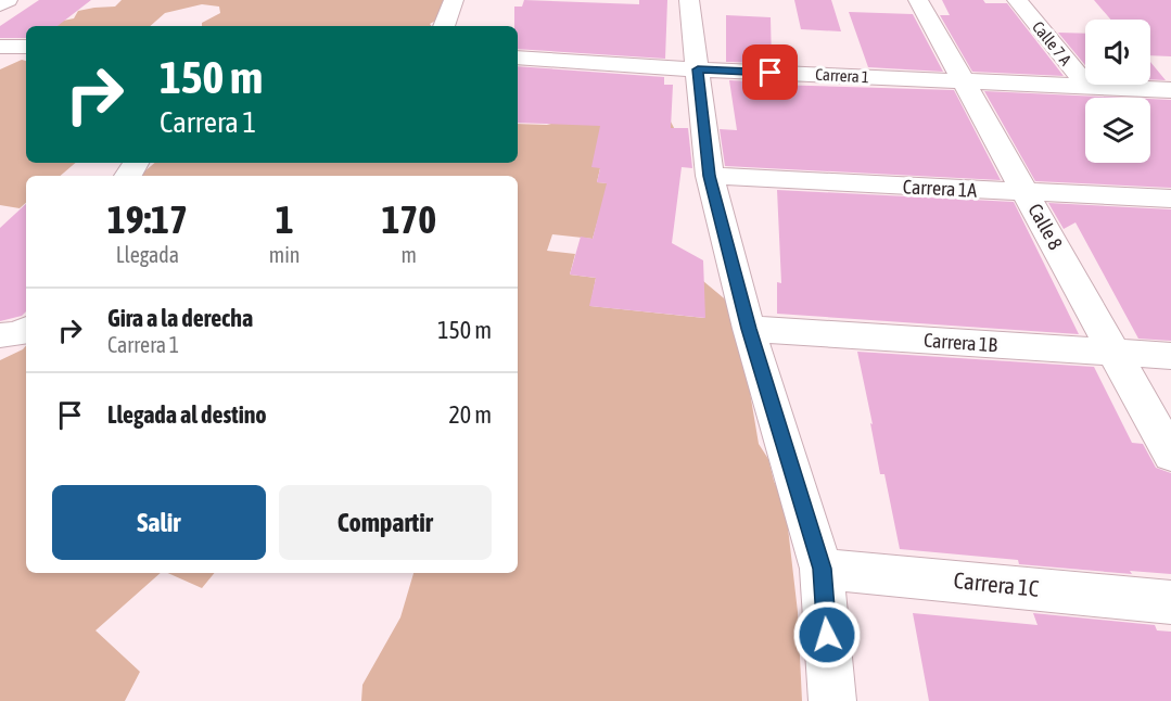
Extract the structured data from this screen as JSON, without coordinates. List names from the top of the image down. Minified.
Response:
{"streets":{"street":["Calle 7 A","Carrera 1","Carrera 1A","Calle 8","Carrera 1B","Carrera 1C"]},"crossings":[["Calle 7 A","Carrera 1"],["Carrera 1","Calle 8"],["Carrera 1A","Calle 8"],["Calle 8","Carrera 1B"]],"page":{"turn":["150 m","Carrera 1"],"eta":["19:17","Llegada","1","min","170","m"],"list":[{"name":"Gira a la derecha","note":"Carrera 1","value":"150 m"},{"name":"Llegada al destino","value":"20 m"}],"buttons":["Salir","Compartir"]}}
